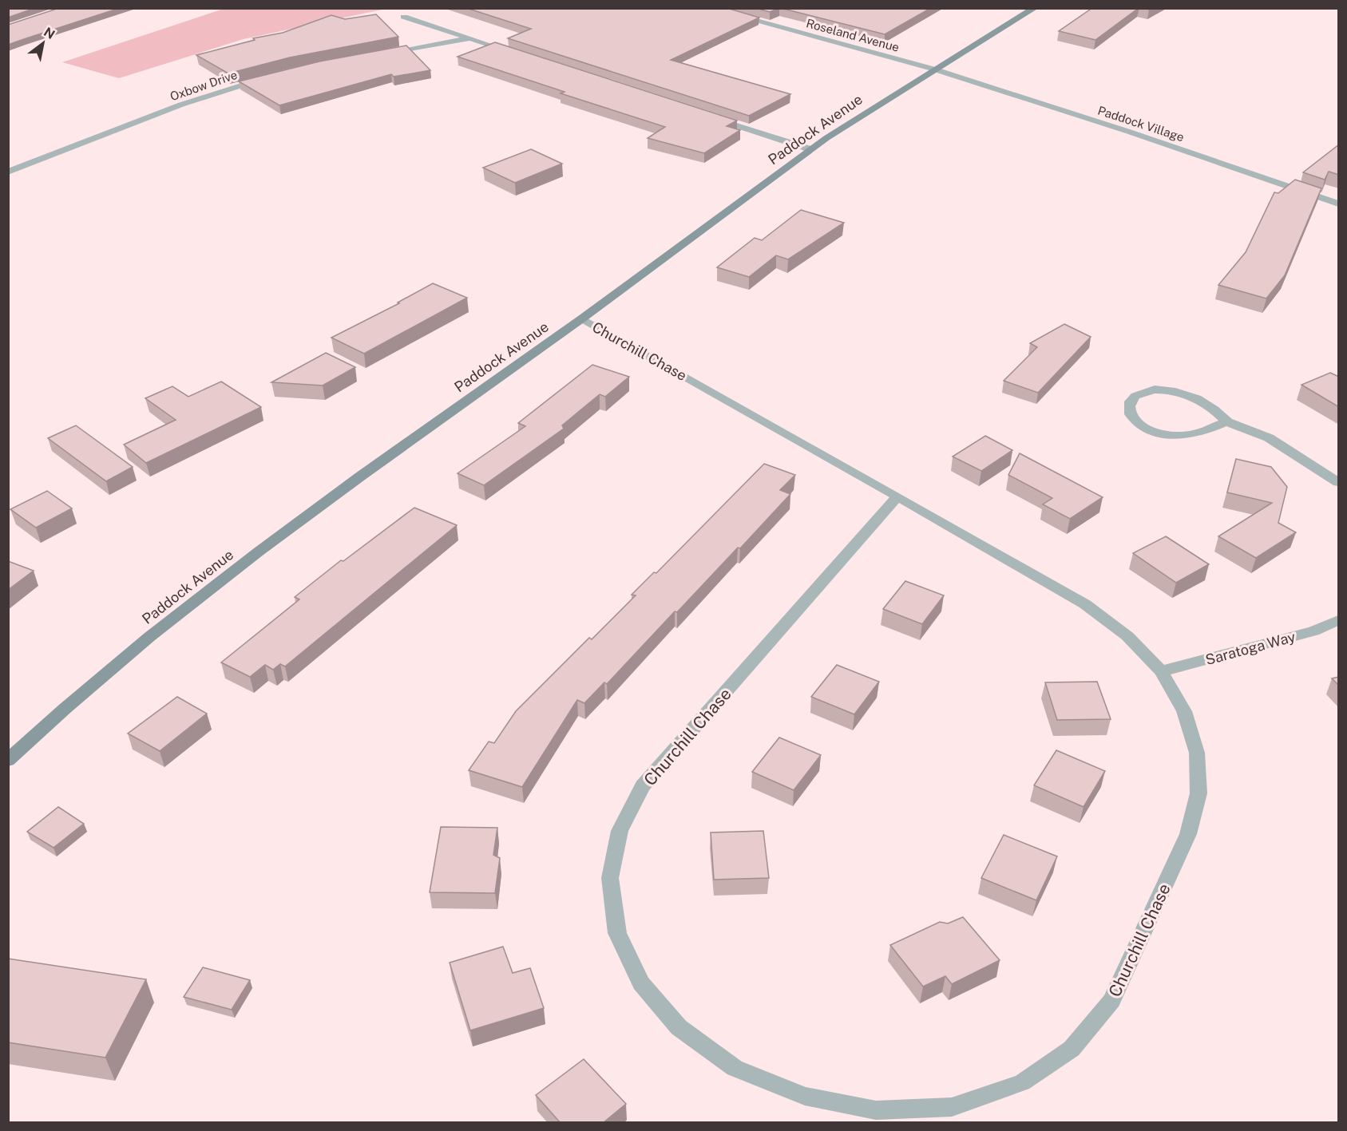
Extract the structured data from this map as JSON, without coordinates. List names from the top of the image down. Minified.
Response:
{"streets":{"main road":["Paddock Avenue"],"street":["Roseland Avenue","Oxbow Drive","Paddock Village","Churchill Chase","Saratoga Way"]},"crossings":[["Roseland Avenue","Paddock Village"],["Roseland Avenue","Paddock Avenue"],["Paddock Village","Paddock Avenue"],["Paddock Avenue","Churchill Chase"],["Churchill Chase","Saratoga Way"]],"north":"top right"}
